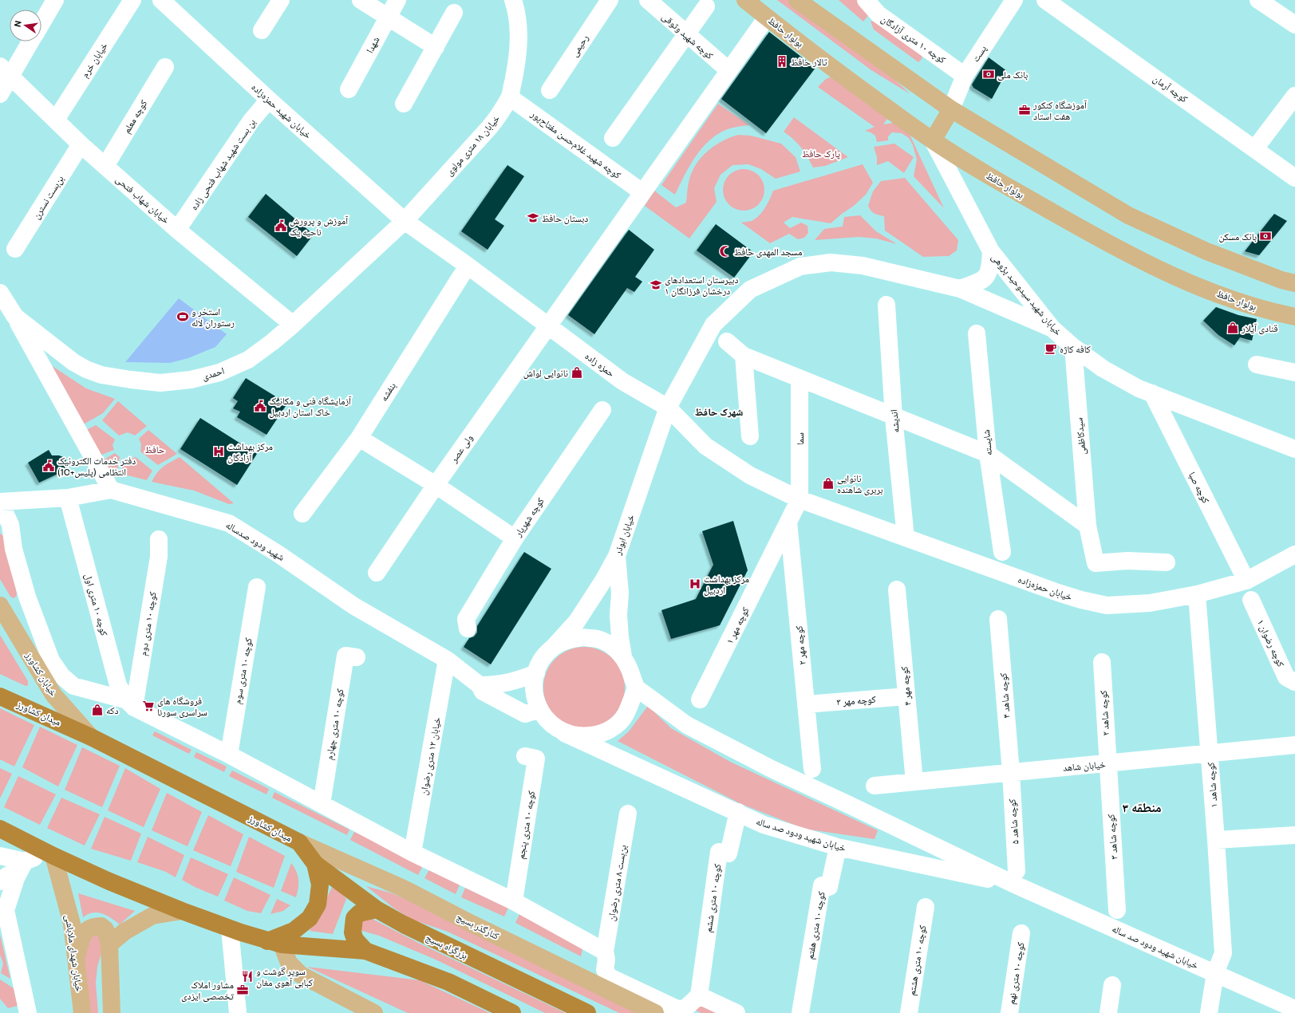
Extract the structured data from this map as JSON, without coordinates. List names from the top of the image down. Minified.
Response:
{"streets":{"highway":["میدان کشاورز","بزرگراه بسیج"],"main road":["بولوار حافظ","خیابان کشاورز","کنارگذر بسیج","خیابان شهدای ملاباشی"],"street":["کوچه شهید وثوقی","کوچه ۱۰ متری آزادگان","شهدا","رحیمی","پست","خیابان خرم","کوچه آرمان","خیابان شهید حمزه‌زاده","کوچه معلم","کوچه شهید غلام‌حسن مفتاح‌پور","خیابان ۱۸ متری مولوی","بن بست شهید شهاب فتحی زاده","بن‌بست نسترن","خیابان شهاب فتحی","خیابان شهید سیدوحید پژوهی","حمزه زاده","احمدی","بنفشه","اندیشه","سیدکاظمی","سما","شایسته","ولی عصر","کوچه صبا","کوچه شهریار","خیابان ابوذر","شهید ودود صدساله","خیابان حمزه‌زاده","کوچه ۱۰ متری اول","کوچه ۱۰ متری دوم","کوچه مهر ۱","کوچه رضوان ۱","کوچه مهر ۲","کوچه ۱۰ متری سوم","کوچه مهر ۴","کوچه شاهد ۴","کوچه مهر ۳","کوچه شاهد ۲","کوچه ۱۰ متری چهارم","خیابان ۱۲ متری رضوان","خیابان شاهد","کوچه شاهد ۱","کوچه شاهد ۵","کوچه ۱۰ متری پنجم","خیابان شهید ودود صد ساله","کوچه شاهد ۳","بن‌بست ۸ متری رضوان","کوچه ۱۰ متری ششم","کوچه ۱۰ متری هفتم","کوچه ۱۰ متری هشتم","کوچه ۱۰ متری نهم"]},"crossings":[["بولوار حافظ","خیابان شهید سیدوحید پژوهی"],["کوچه شهید وثوقی","ولی عصر"],["کوچه ۱۰ متری آزادگان","پست"],["خیابان خرم","خیابان شهاب فتحی"],["خیابان شهید حمزه‌زاده","خیابان ۱۸ متری مولوی"],["خیابان شهید حمزه‌زاده","بن بست شهید شهاب فتحی زاده"],["خیابان شهید حمزه‌زاده","حمزه زاده"],["خیابان شهید حمزه‌زاده","احمدی"],["کوچه معلم","خیابان شهاب فتحی"],["کوچه شهید غلام‌حسن مفتاح‌پور","خیابان ۱۸ متری مولوی"],["کوچه شهید غلام‌حسن مفتاح‌پور","ولی عصر"],["خیابان ۱۸ متری مولوی","حمزه زاده"],["خیابان ۱۸ متری مولوی","احمدی"],["بن بست شهید شهاب فتحی زاده","خیابان شهاب فتحی"],["بن‌بست نسترن","خیابان شهاب فتحی"],["خیابان شهاب فتحی","احمدی"],["خیابان شهید سیدوحید پژوهی","سیدکاظمی"],["خیابان شهید سیدوحید پژوهی","کوچه صبا"],["خیابان شهید سیدوحید پژوهی","خیابان ابوذر"],["حمزه زاده","احمدی"],["حمزه زاده","بنفشه"],["حمزه زاده","سما"],["حمزه زاده","ولی عصر"],["حمزه زاده","خیابان ابوذر"],["حمزه زاده","خیابان حمزه‌زاده"],["حمزه زاده","کوچه مهر ۱"],["اندیشه","خیابان حمزه‌زاده"],["سما","خیابان حمزه‌زاده"],["سما","کوچه مهر ۱"],["کوچه صبا","خیابان حمزه‌زاده"],["خیابان ابوذر","شهید ودود صدساله"],["خیابان ابوذر","خیابان شهید ودود صد ساله"],["شهید ودود صدساله","کوچه ۱۰ متری اول"],["شهید ودود صدساله","خیابان ۱۲ متری رضوان"],["شهید ودود صدساله","خیابان شهید ودود صد ساله"],["خیابان حمزه‌زاده","کوچه مهر ۱"],["خیابان حمزه‌زاده","کوچه شاهد ۱"],["کوچه ۱۰ متری اول","کوچه ۱۰ متری دوم"],["کوچه مهر ۱","کوچه مهر ۲"],["کوچه مهر ۲","کوچه مهر ۳"],["خیابان کشاورز","میدان کشاورز"],["کوچه مهر ۴","کوچه مهر ۳"],["کوچه مهر ۴","خیابان شاهد"],["کوچه شاهد ۴","خیابان شاهد"],["کوچه شاهد ۴","کوچه شاهد ۵"],["میدان کشاورز","کنارگذر بسیج"],["میدان کشاورز","بزرگراه بسیج"],["کوچه شاهد ۲","خیابان شاهد"],["کوچه شاهد ۲","کوچه شاهد ۳"],["خیابان شاهد","کوچه شاهد ۱"],["خیابان شاهد","کوچه شاهد ۵"],["خیابان شاهد","کوچه شاهد ۳"],["کوچه شاهد ۱","خیابان شهید ودود صد ساله"],["کوچه شاهد ۵","خیابان شهید ودود صد ساله"],["خیابان شهید ودود صد ساله","کوچه ۱۰ متری ششم"],["خیابان شهید ودود صد ساله","کوچه ۱۰ متری هفتم"],["بن‌بست ۸ متری رضوان","کوچه ۱۰ متری ششم"]],"districts":["شهرک حافظ","منطقه ۳"],"parks":["پارک حافظ","حافظ"],"places":{"building":["تالار حافظ"],"bank":["بانک ملی","بانک مسکن"],"office":["آموزشگاه کنکور هفت استاد","مشاور املاک تخصصی ایزدی"],"school or university":["دبستان حافظ","دبیرستان استعدادهای درخشان فرزانگان ۱"],"public building":["آموزش و پرورش ناحیه یک","آزمایشگاه فنی و مکانیک خاک استان اردبیل","دفتر خدمات الکترونیک انتظامی (پلیس+10)"],"mosque":["مسجد المهدی حافظ"],"sports":["استخر و رستوران لاله"],"shop":["قنادی آیلار","نانوایی لواش","نانوایی بربری شاهنده","دکه"],"cafe":["کافه کاژه"],"hospital":["مرکز بهداشت آزادگان","مرکز بهداشت اردبیل"],"supermarket":["فروشگاه های سراسری سورنا"],"restaurant":["سوپر گوشت و کبابی آهوی مغان"]},"north":"left"}
